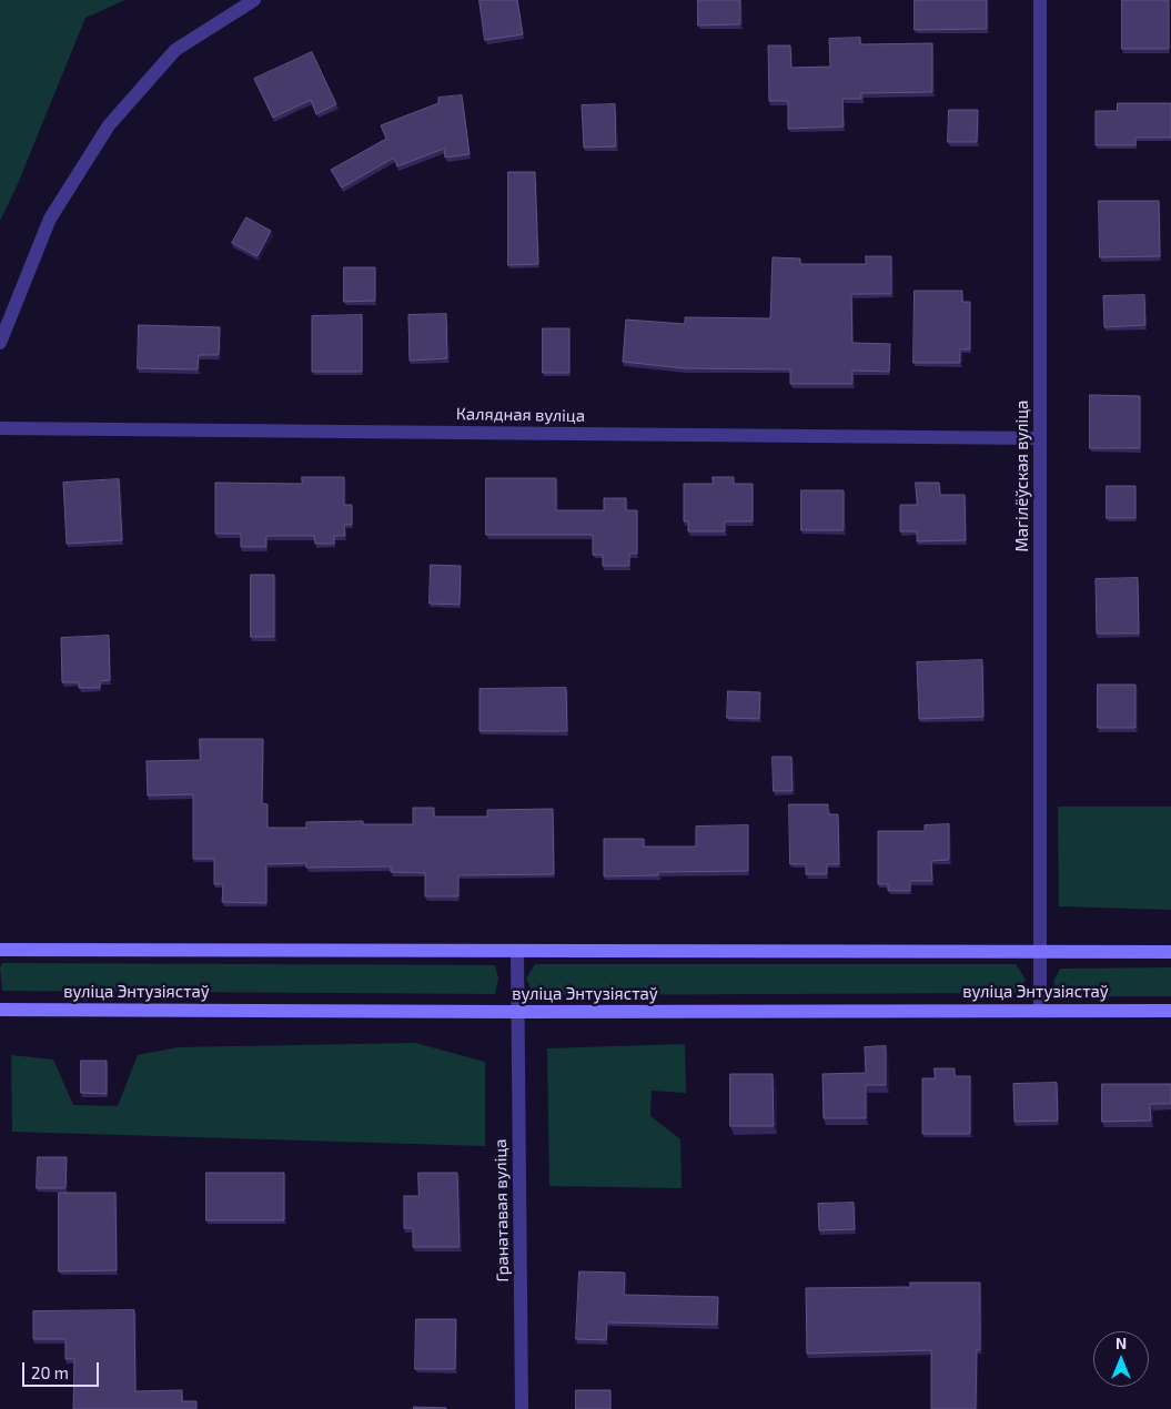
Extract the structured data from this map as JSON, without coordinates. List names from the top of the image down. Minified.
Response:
{"streets":{"street":["Калядная вуліца","Магілёўская вуліца","вуліца Энтузіястаў","Гранатавая вуліца"]},"crossings":[["Калядная вуліца","Магілёўская вуліца"],["Магілёўская вуліца","вуліца Энтузіястаў"],["вуліца Энтузіястаў","Гранатавая вуліца"]],"scale_bar":"20 m","north":"top"}
